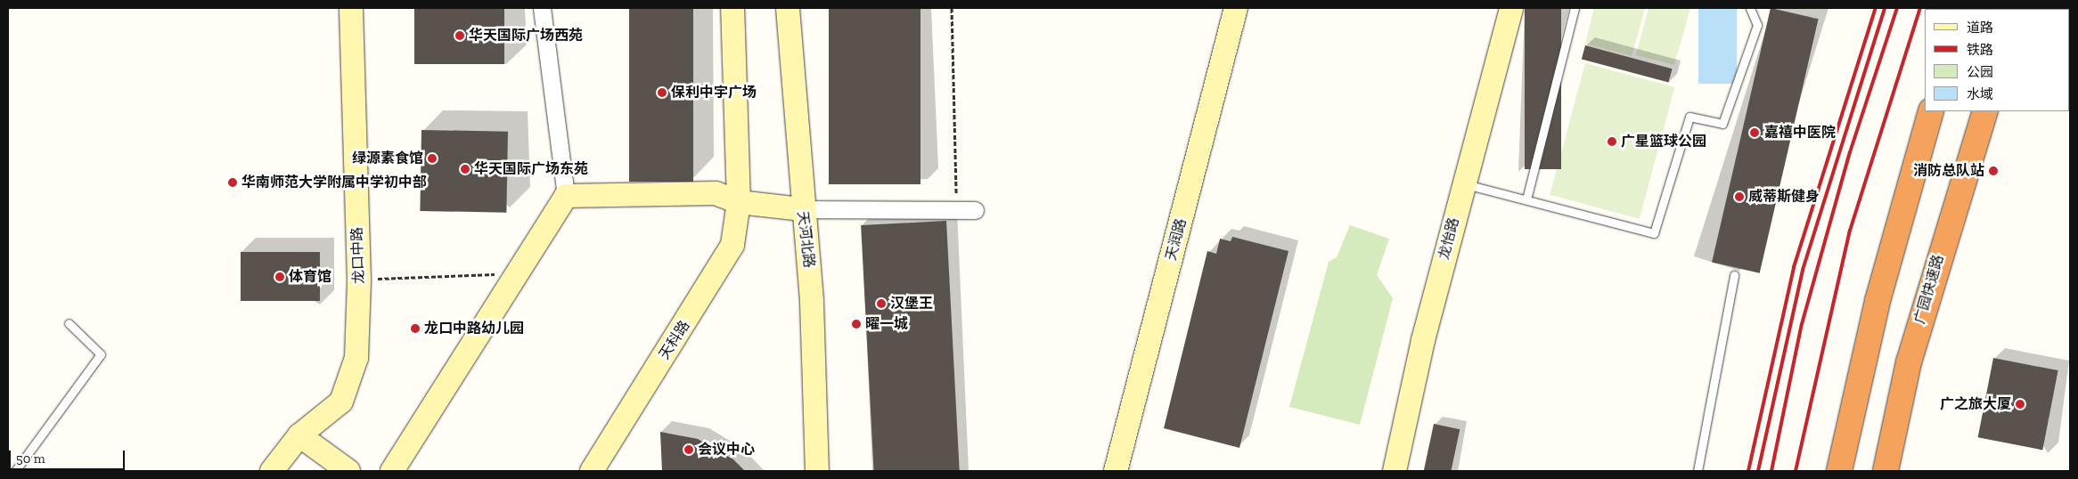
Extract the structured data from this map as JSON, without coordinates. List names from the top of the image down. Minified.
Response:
{"streets":{"highway":["广园快速路"],"street":["龙怡路","天河北路","天润路","龙口中路","天科路"]},"places":["华天国际广场西苑","保利中宇广场","嘉禧中医院","广星篮球公园","绿源素食馆","华天国际广场东苑","消防总队站","华南师范大学附属中学初中部","威蒂斯健身","体育馆","汉堡王","曜一城","龙口中路幼儿园","广之旅大厦","会议中心"],"legend":["道路","铁路","公园","水域"],"scale_bar":"50 m"}
